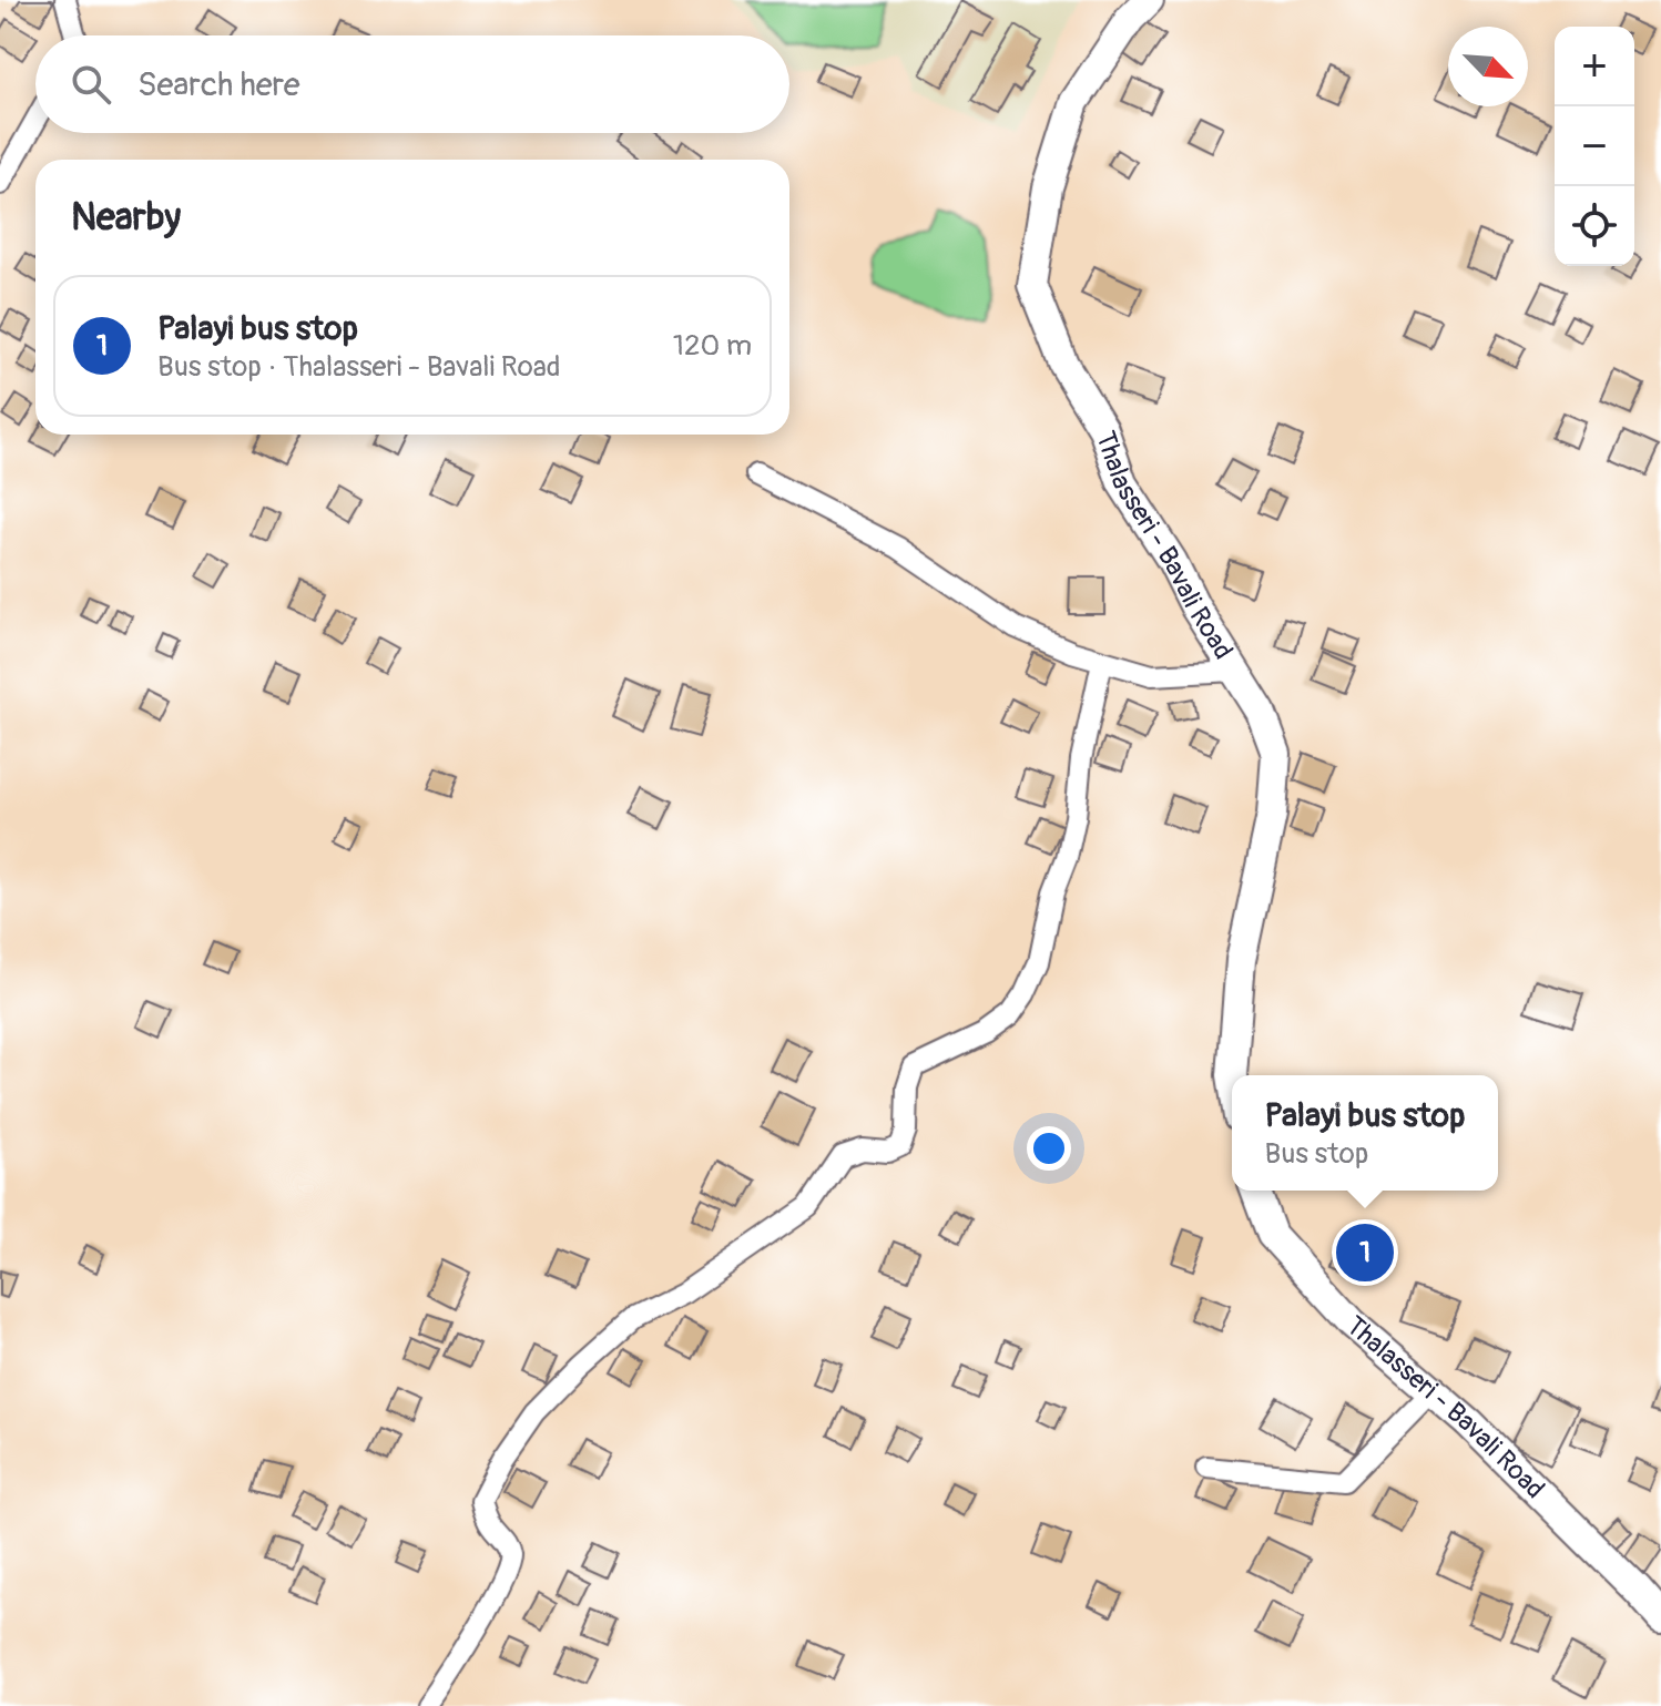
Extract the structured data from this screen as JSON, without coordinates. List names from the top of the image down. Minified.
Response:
{"streets":{"main road":["Thalasseri - Bavali Road"]},"north":"bottom right","page":{"map_buttons":["+","−"],"search":"Search here","heading":"Nearby","list":[{"mark":"1","name":"Palayi bus stop","note":"Bus stop · Thalasseri - Bavali Road","value":"120 m"}],"popup":["Palayi bus stop","Bus stop"],"pins":"1"}}
